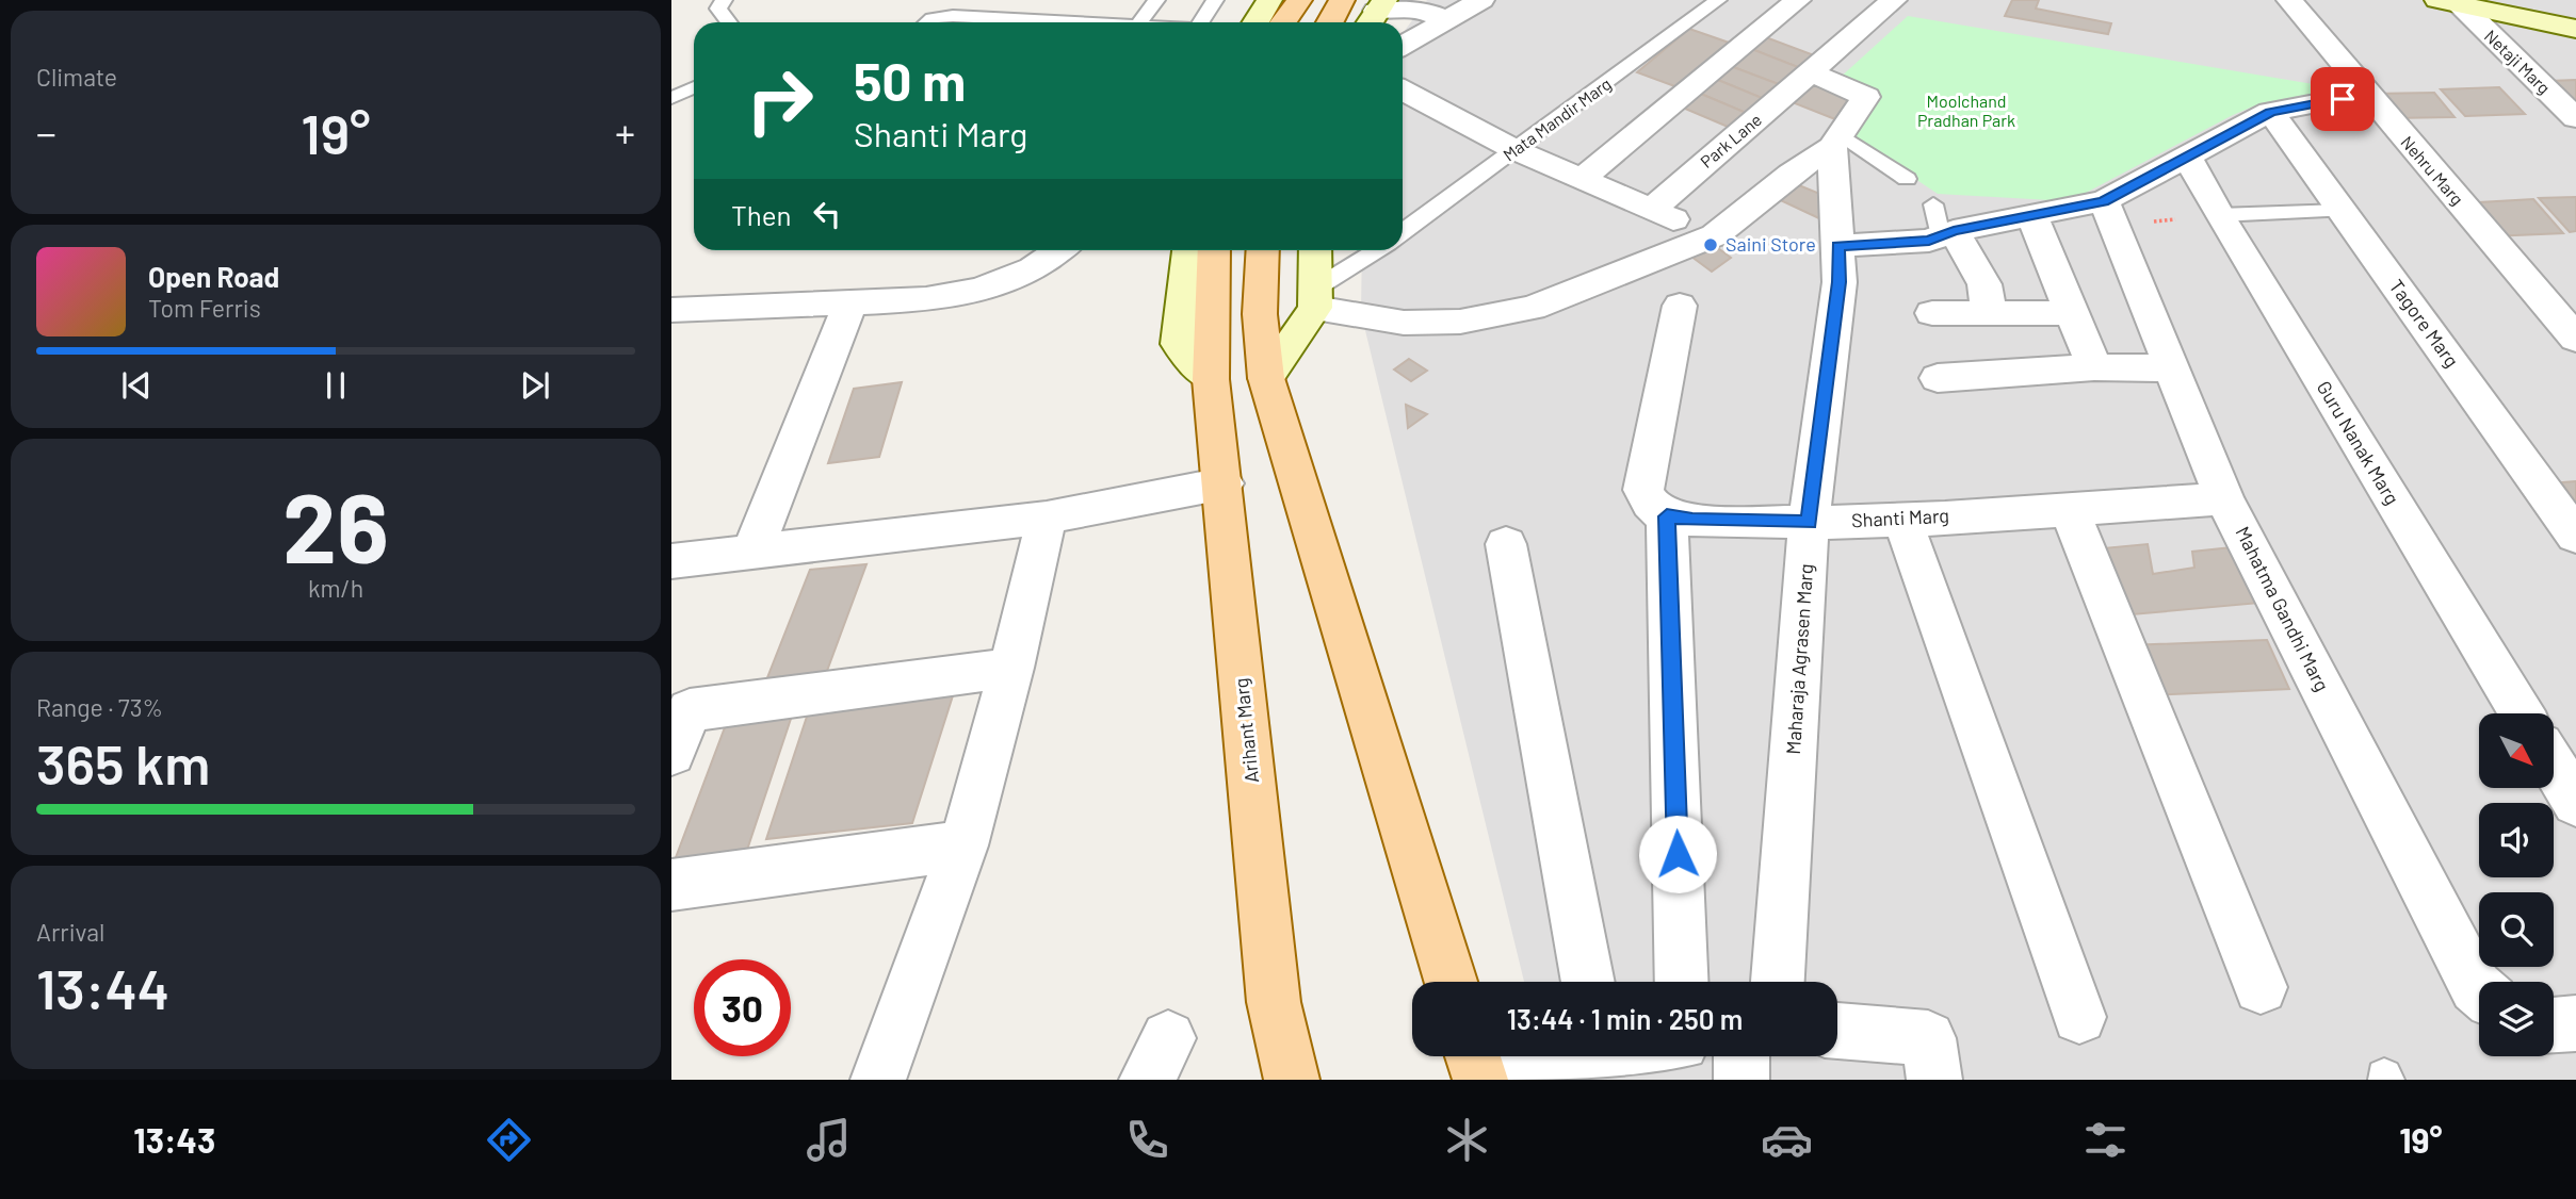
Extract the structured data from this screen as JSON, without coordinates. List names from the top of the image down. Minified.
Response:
{"streets":{"main road":["Arihant Marg"],"street":["Netaji Marg","Park Lane","Nehru Marg","Tagore Marg","Guru Nanak Marg","Shanti Marg","Mahatma Gandhi Marg","Maharaja Agrasen Marg"],"lane":["Mata Mandir Marg"]},"crossings":[["Shanti Marg","Mahatma Gandhi Marg"],["Shanti Marg","Maharaja Agrasen Marg"]],"parks":["Moolchand Pradhan Park"],"places":["Saini Store"],"north":"bottom right","page":{"tile":["Climate",["26","km/h"],["Range · 73%","365 km"],["Arrival","13:44"]],"turn":["50 m","Shanti Marg"],"heat":["−","19°","+"],"then":"Then","song":["Open Road","Tom Ferris"],"limit":"30","trip":"13:44 · 1 min · 250 m","tabs":["13:43","19°"]}}
